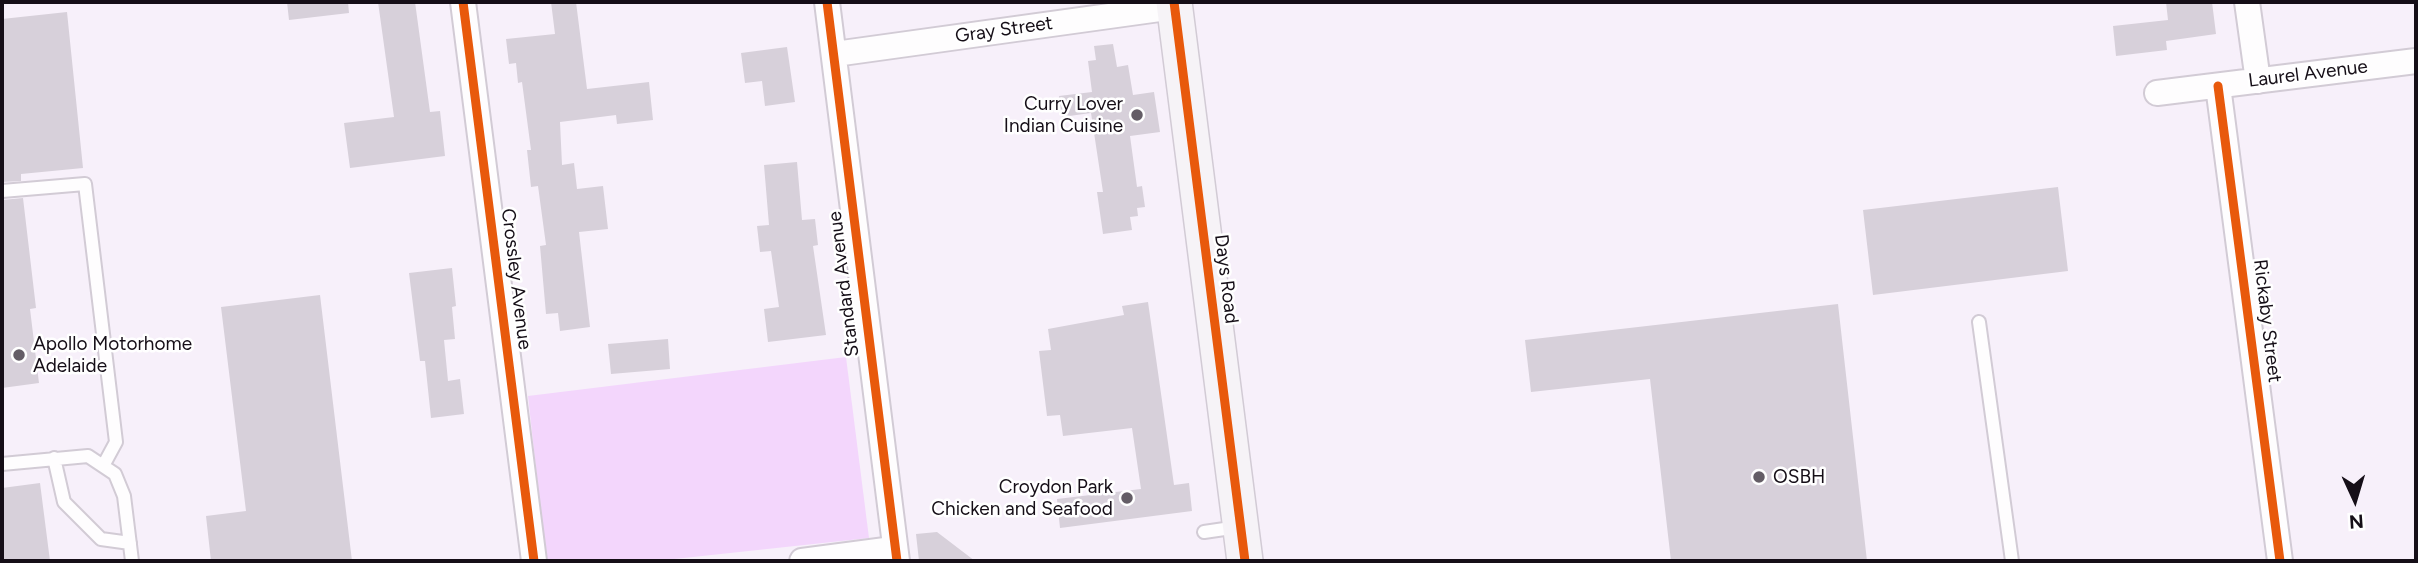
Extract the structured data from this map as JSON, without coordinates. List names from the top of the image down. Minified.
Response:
{"streets":{"main road":["Days Road"],"street":["Gray Street","Laurel Avenue","Crossley Avenue","Standard Avenue","Rickaby Street"]},"crossings":[["Gray Street","Days Road"],["Gray Street","Standard Avenue"],["Laurel Avenue","Rickaby Street"]],"places":["Curry Lover Indian Cuisine","Apollo Motorhome Adelaide","OSBH","Croydon Park Chicken and Seafood"],"north":"bottom"}
